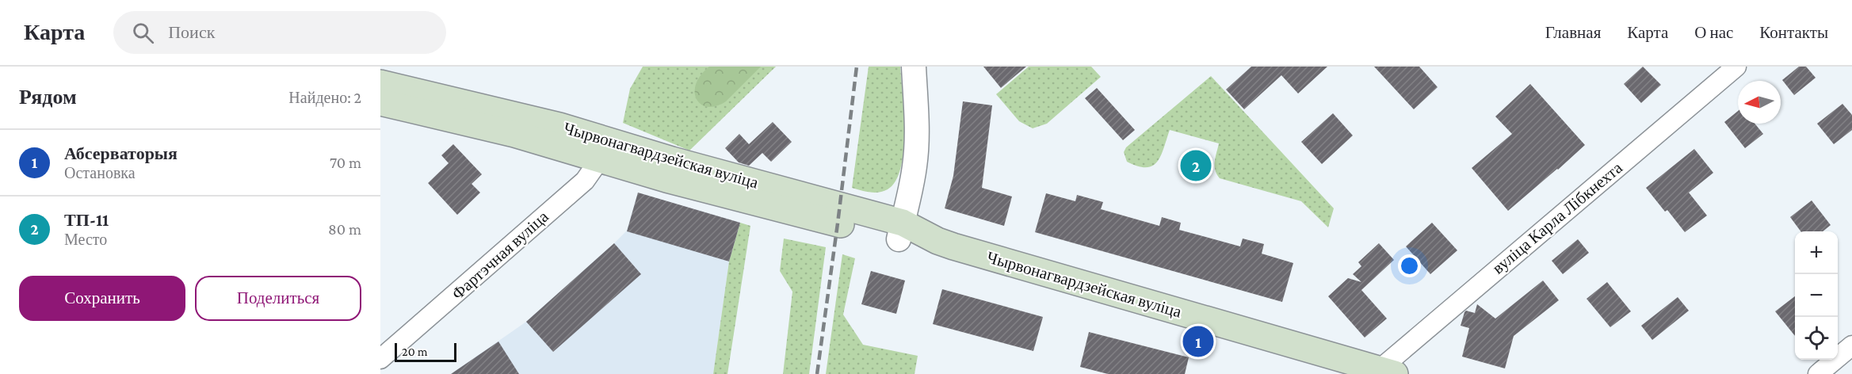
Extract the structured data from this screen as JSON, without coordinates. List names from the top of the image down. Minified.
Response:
{"streets":{"main road":["Чырвонагвардзейская вуліца"],"street":["вуліца Карла Лібкнехта","Фартэчная вуліца"]},"crossings":[["Чырвонагвардзейская вуліца","вуліца Карла Лібкнехта"],["Чырвонагвардзейская вуліца","Фартэчная вуліца"]],"scale_bar":"20 m","north":"left","page":{"header":"Карта","search":"Поиск","nav":["Главная","Карта","О нас","Контакты"],"heading":["Рядом","Найдено: 2"],"list":[{"mark":"1","name":"Абсерваторыя","note":"Остановка","value":"70 m"},{"mark":"2","name":"ТП-11","note":"Место","value":"80 m"}],"pins":["2","1"],"map_buttons":["+","−"],"buttons":["Сохранить","Поделиться"],"scale":"20 m"}}
